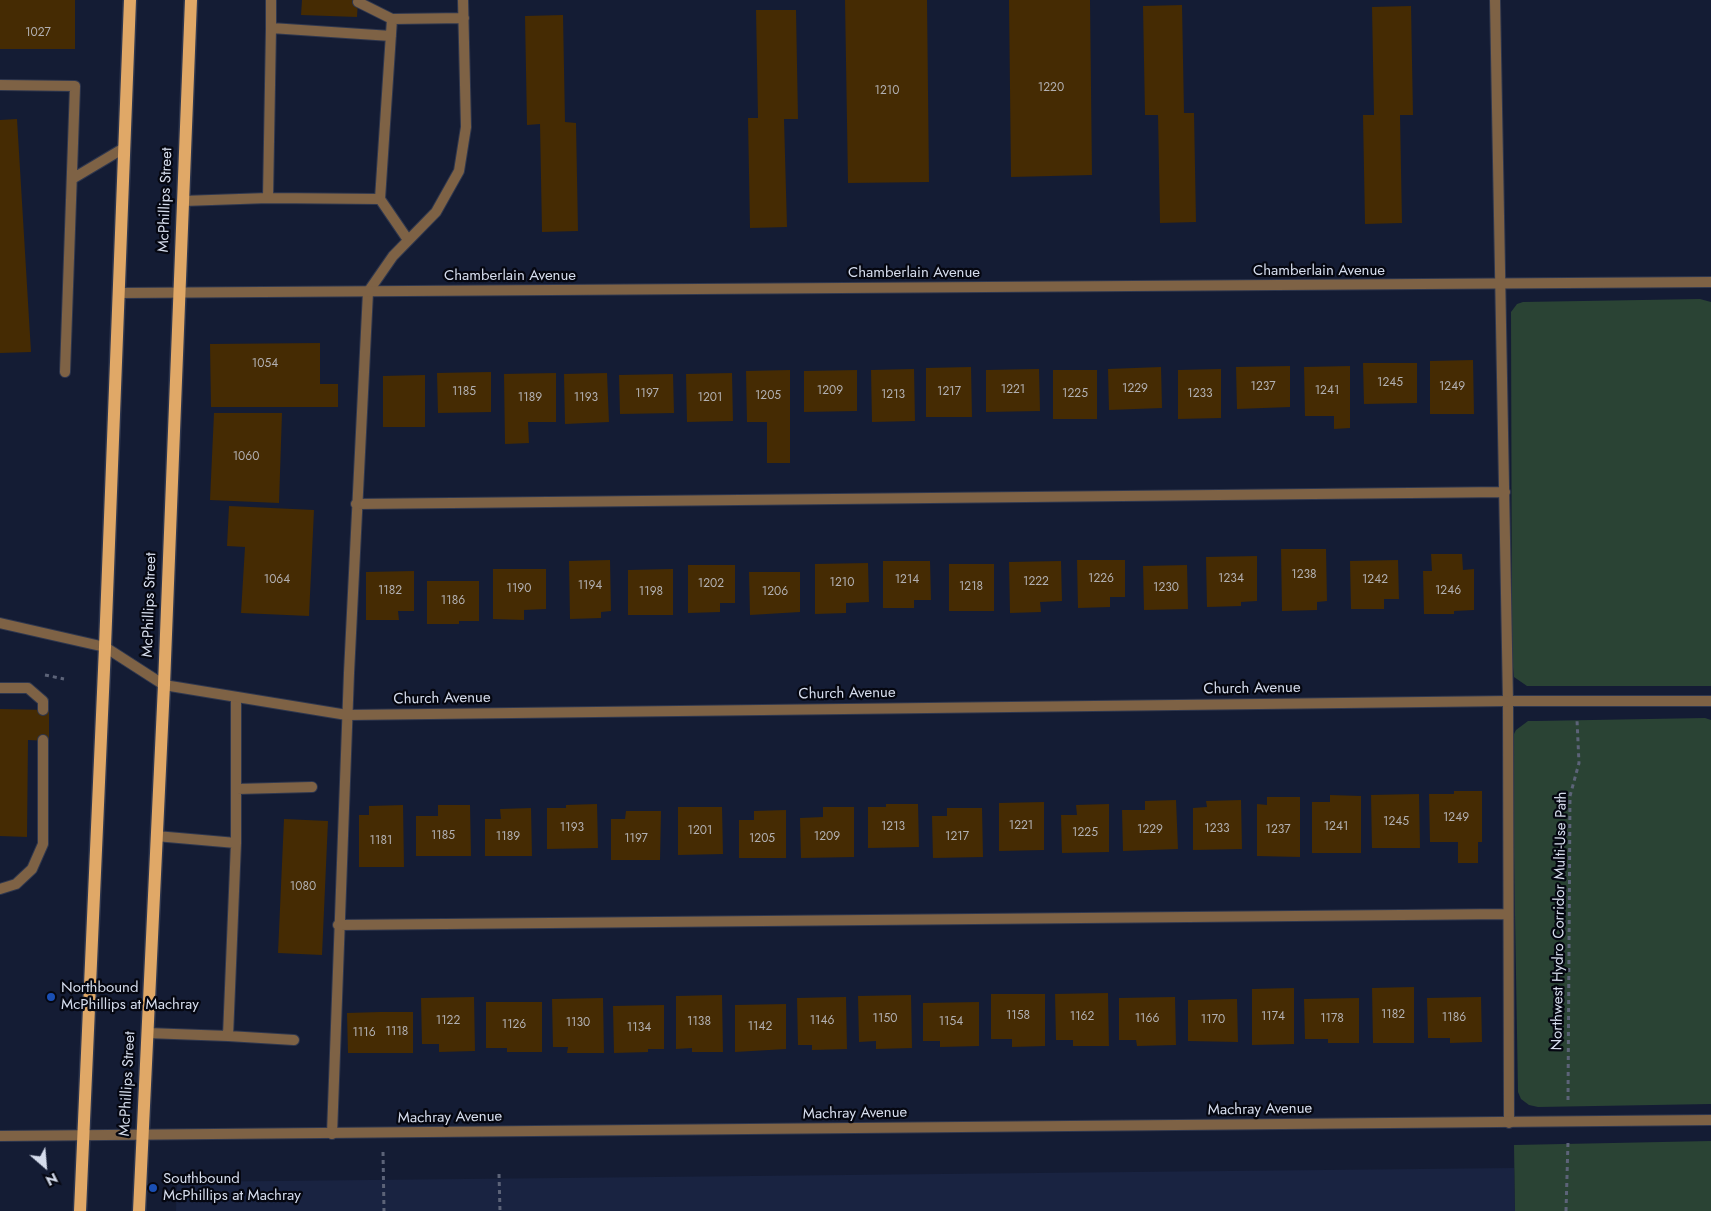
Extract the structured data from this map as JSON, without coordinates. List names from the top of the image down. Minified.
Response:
{"streets":{"main road":["McPhillips Street"],"street":["Chamberlain Avenue","Church Avenue","Machray Avenue"],"path":["Northwest Hydro Corridor Multi-Use Path"]},"crossings":[["McPhillips Street","Chamberlain Avenue"],["McPhillips Street","Church Avenue"],["McPhillips Street","Machray Avenue"],["Church Avenue","Northwest Hydro Corridor Multi-Use Path"]],"places":["Northbound McPhillips at Machray","Southbound McPhillips at Machray"],"house_numbers":["1027","1220","1210","1054","1245","1237","1249","1229","1221","1209","1241","1185","1217","1197","1225","1233","1213","1205","1189","1193","1201","1060","1238","1226","1234","1064","1214","1242","1222","1210","1202","1194","1218","1230","1190","1182","1246","1198","1206","1186","1249","1245","1221","1213","1241","1193","1233","1229","1237","1201","1225","1185","1189","1209","1217","1197","1205","1181","1080","1182","1158","1162","1174","1186","1150","1166","1178","1170","1122","1146","1138","1154","1130","1126","1142","1134","1118","1116"],"north":"bottom right"}
